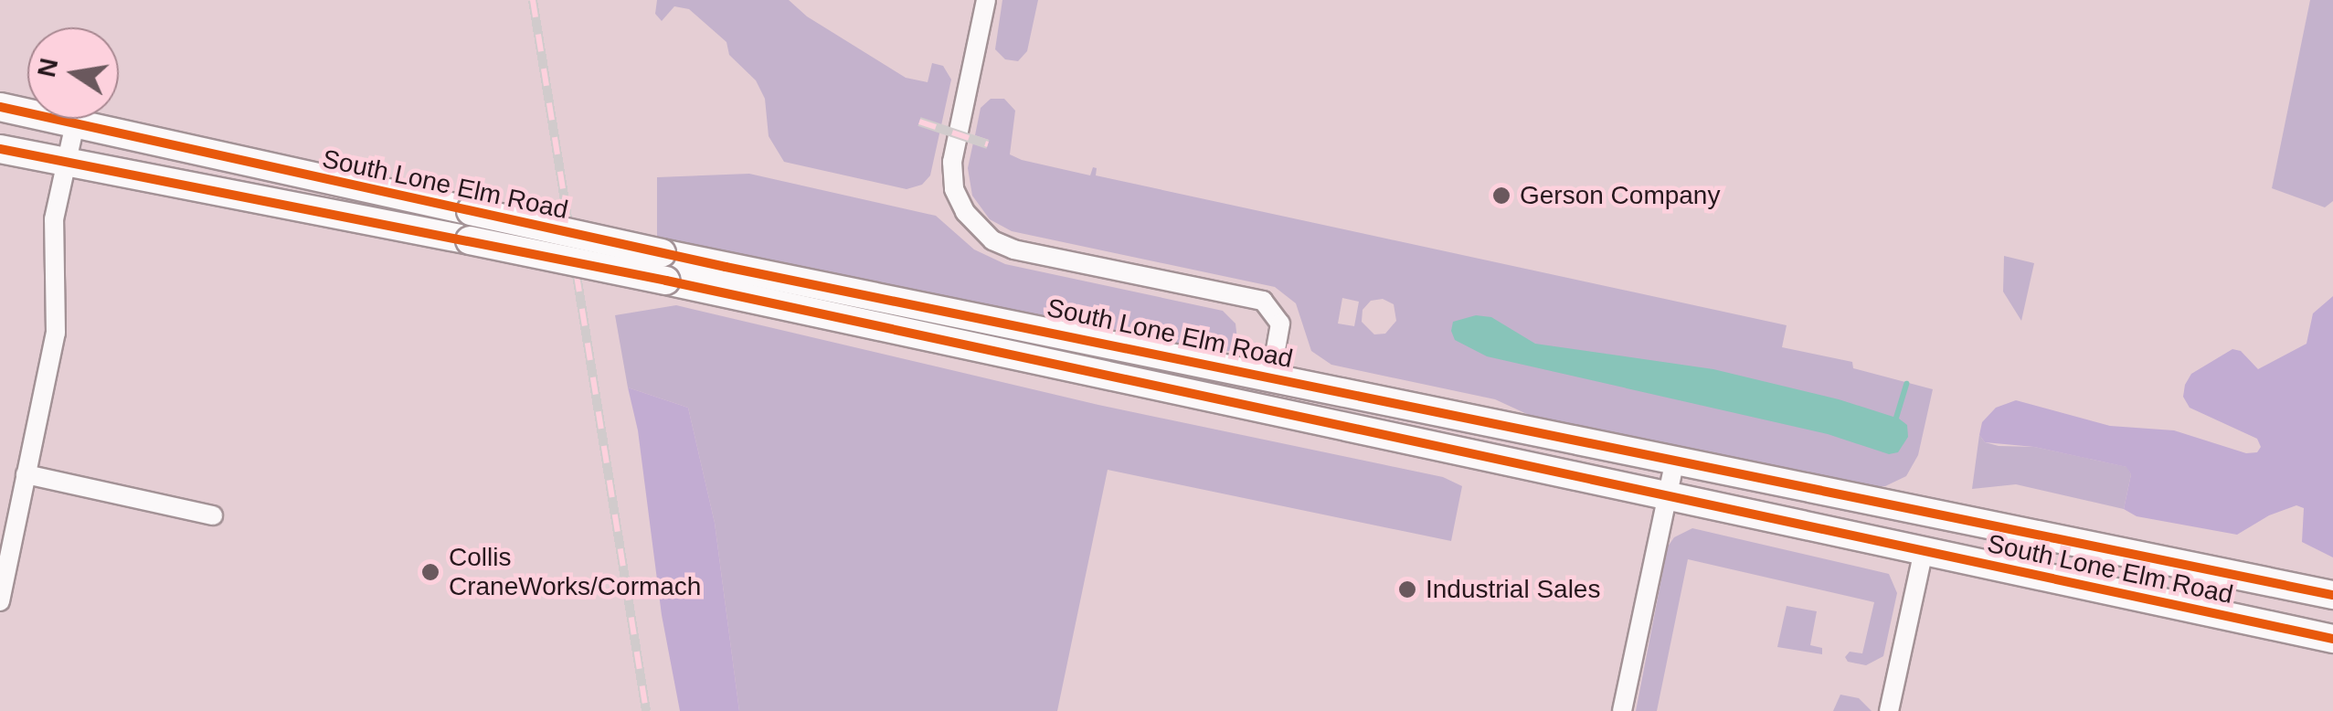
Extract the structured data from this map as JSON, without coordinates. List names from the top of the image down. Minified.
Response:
{"streets":{"main road":["South Lone Elm Road"]},"places":["Gerson Company","Collis CraneWorks/Cormach","Industrial Sales"],"north":"left"}
